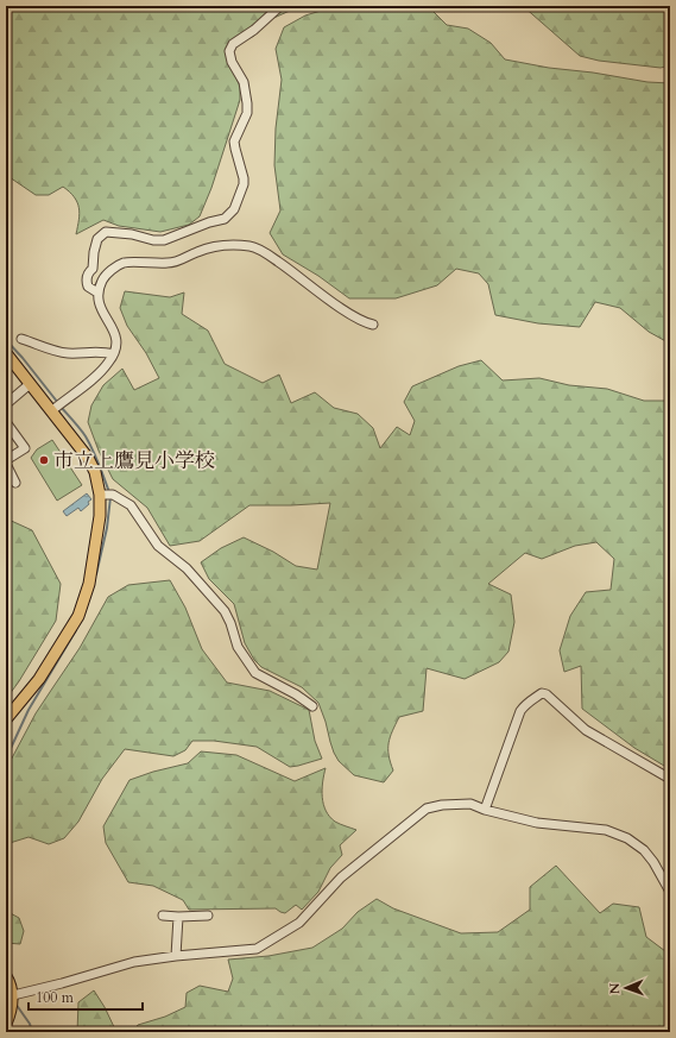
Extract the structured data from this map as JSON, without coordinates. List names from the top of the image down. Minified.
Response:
{"places":["市立上鷹見小学校"],"scale_bar":"100 m","north":"left"}
